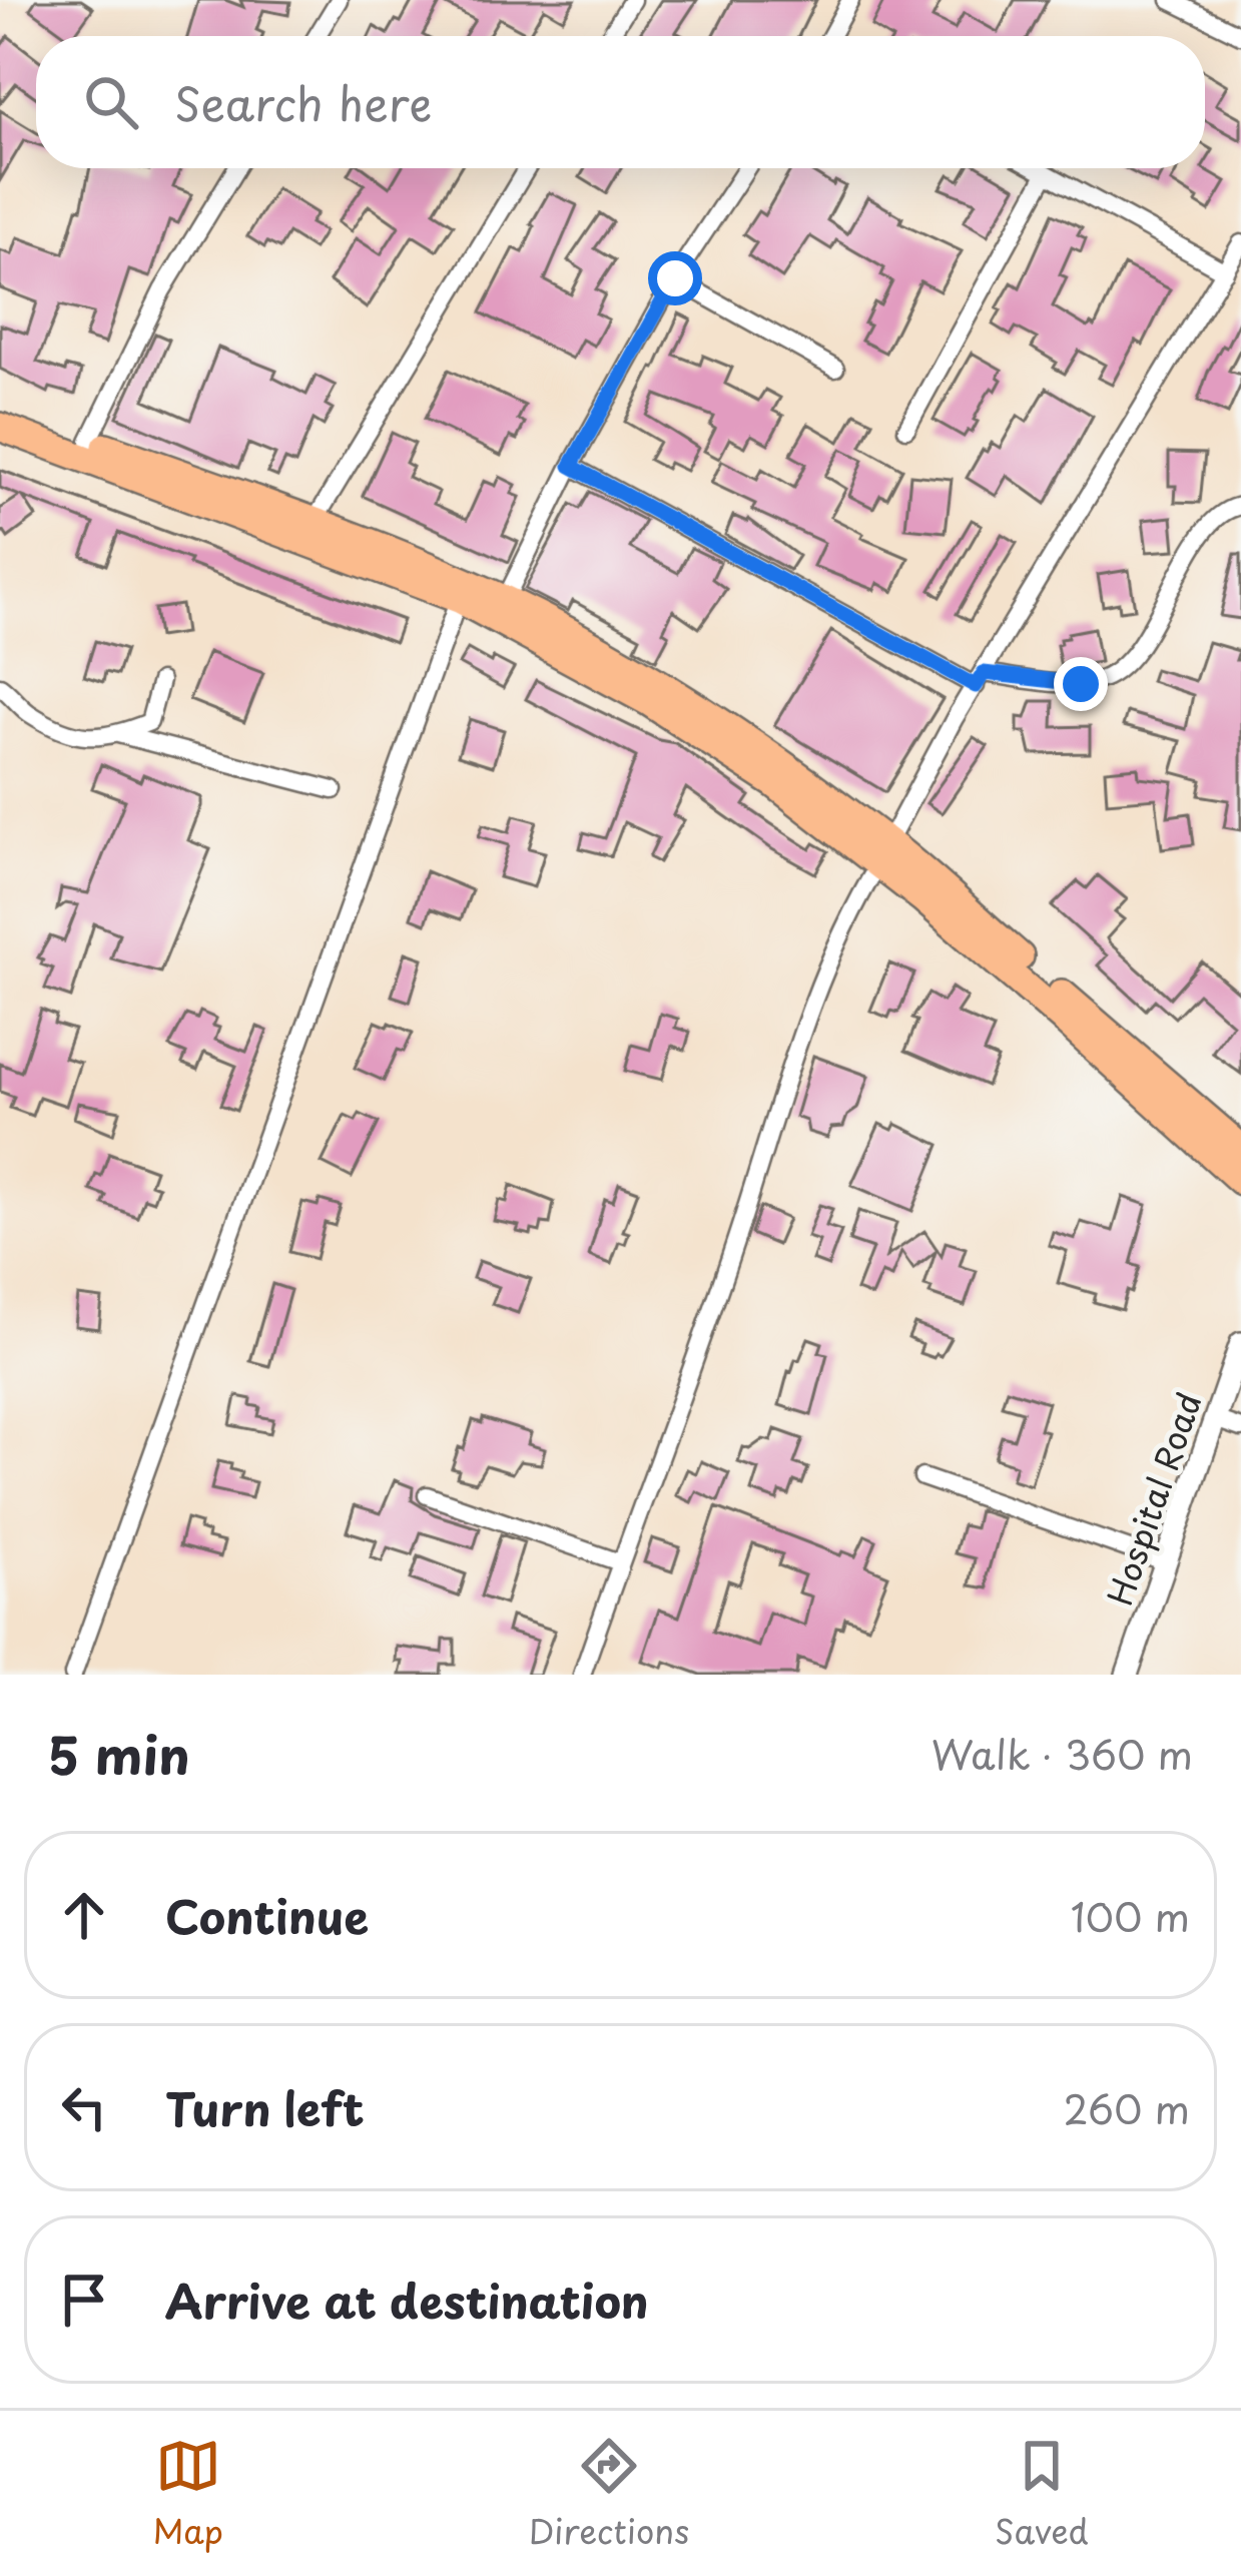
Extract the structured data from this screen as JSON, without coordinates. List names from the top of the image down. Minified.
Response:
{"streets":{"street":["Hospital Road"]},"page":{"search":"Search here","heading":["5 min","Walk · 360 m"],"list":[["Continue","100 m"],["Turn left","260 m"],"Arrive at destination"],"nav":["Map","Directions","Saved"]}}
